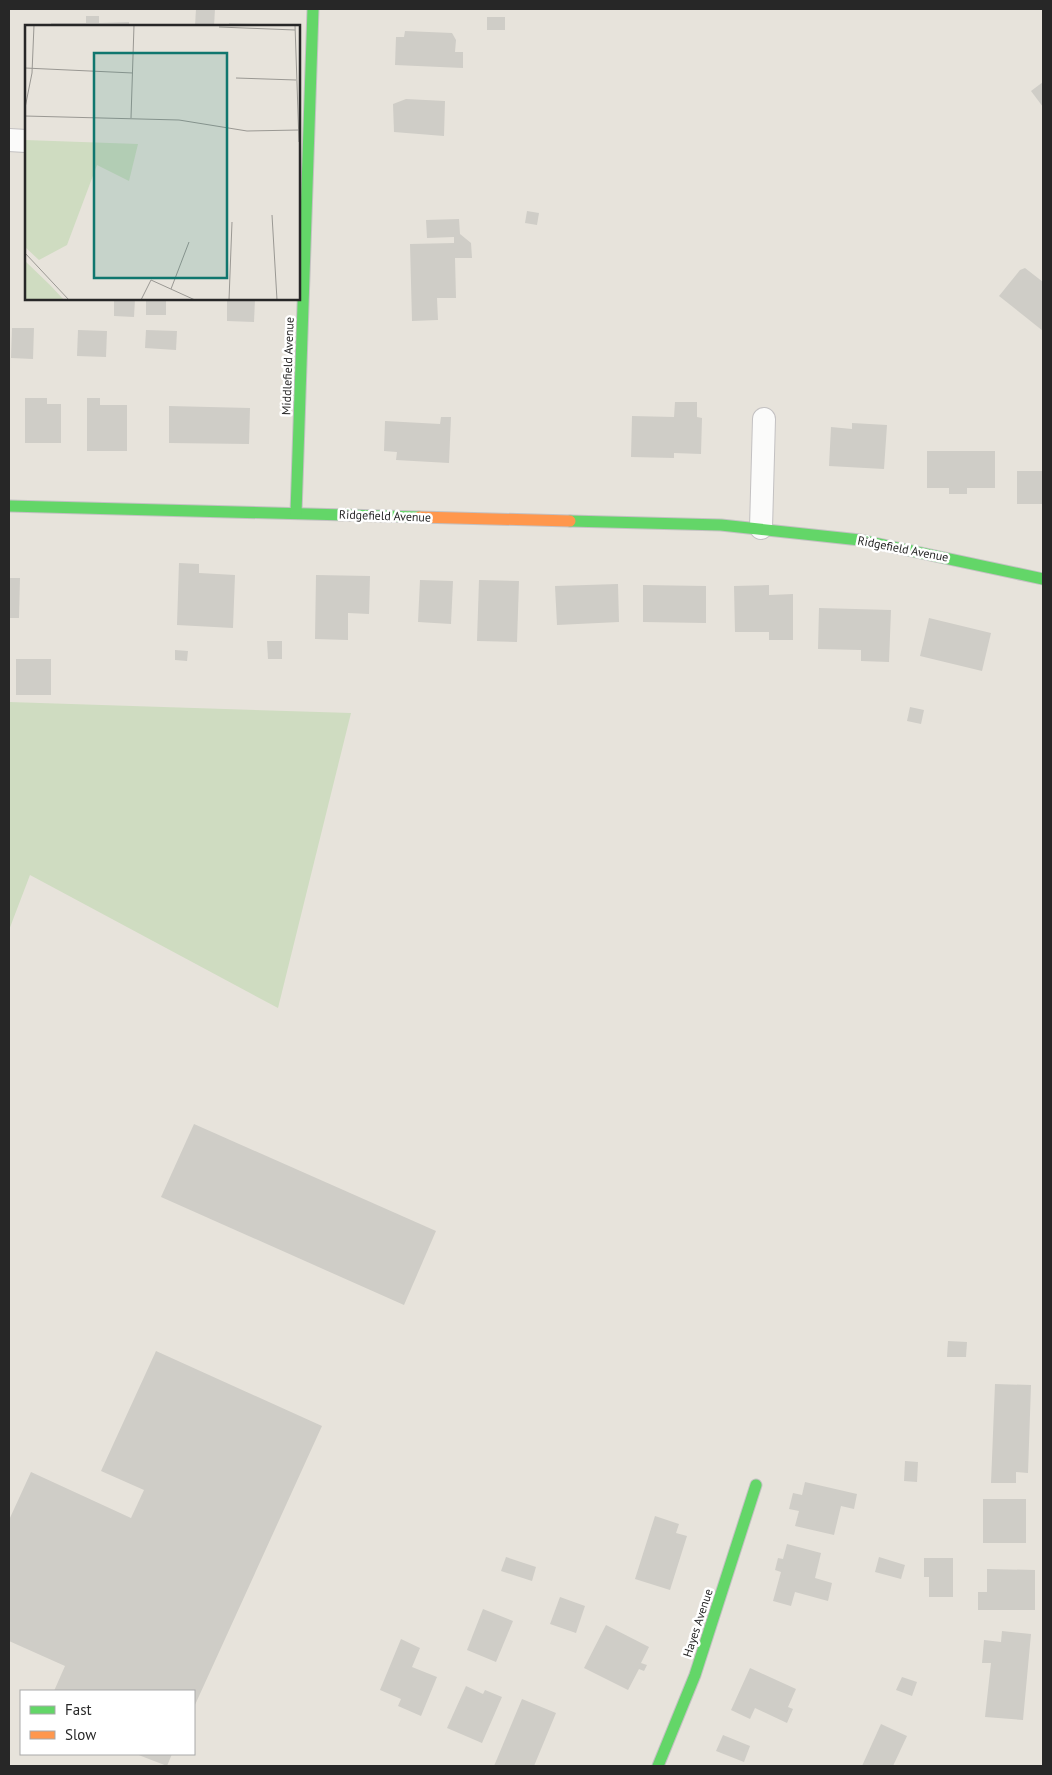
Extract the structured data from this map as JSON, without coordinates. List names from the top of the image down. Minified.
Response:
{"streets":{"street":["Middlefield Avenue","Ridgefield Avenue","Hayes Avenue"]},"crossings":[["Middlefield Avenue","Ridgefield Avenue"]],"legend":["Fast","Slow"]}
